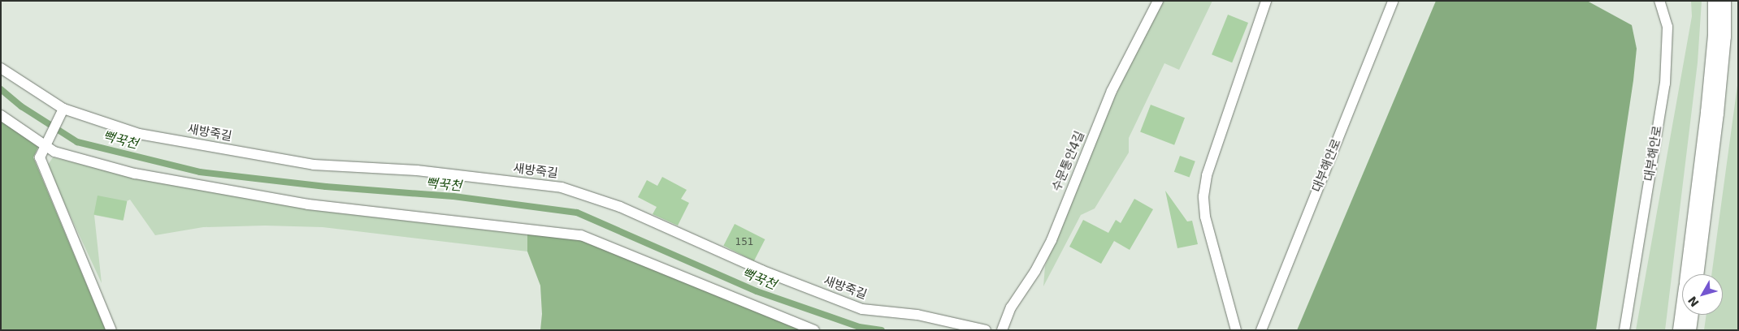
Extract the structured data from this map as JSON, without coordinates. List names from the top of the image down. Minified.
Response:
{"streets":{"lane":["새방죽길","대부해안로","수문통안4길"]},"water":["뻑꾹천"],"house_numbers":["151"],"north":"bottom left"}
